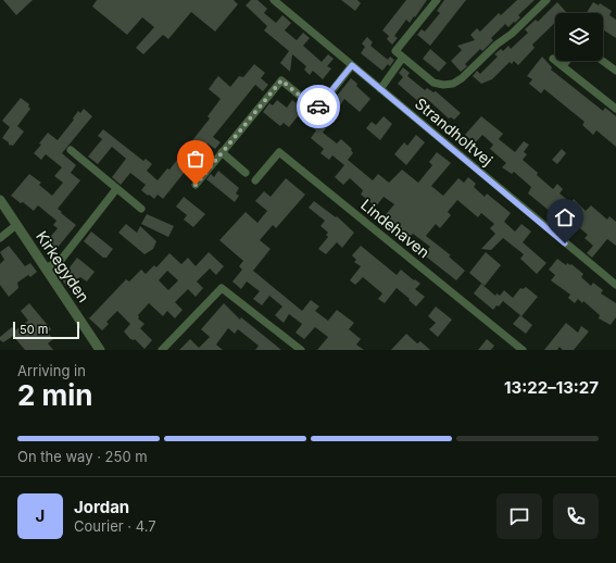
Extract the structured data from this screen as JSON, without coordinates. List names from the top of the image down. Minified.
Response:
{"streets":{"street":["Strandholtvej","Lindehaven","Kirkegyden"]},"scale_bar":"50 m","page":{"scale":"50 m","heading":["2 min","Arriving in","13:22–13:27"],"panel":["Jordan","Courier · 4.7"],"bar":"On the way · 250 m","round":"J"}}
